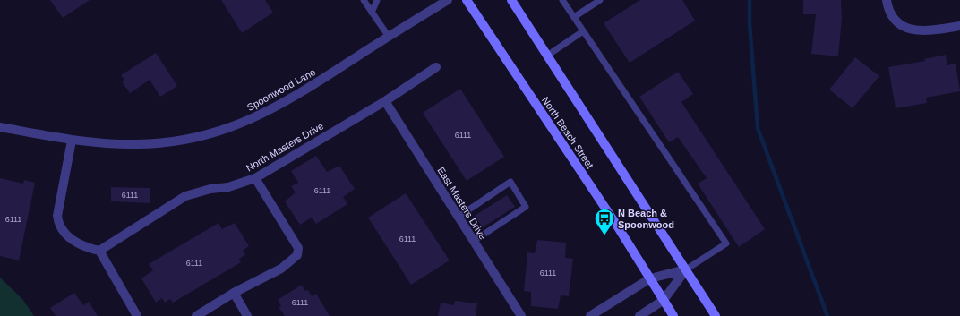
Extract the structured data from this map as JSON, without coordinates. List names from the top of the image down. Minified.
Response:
{"streets":{"main road":["North Beach Street"],"street":["Spoonwood Lane","North Masters Drive","East Masters Drive"]},"crossings":[["North Masters Drive","East Masters Drive"]],"places":{"bus stop":["N Beach & Spoonwood"]},"house_numbers":["6111","6111","6111","6111","6111","6111","6111","6111"]}
